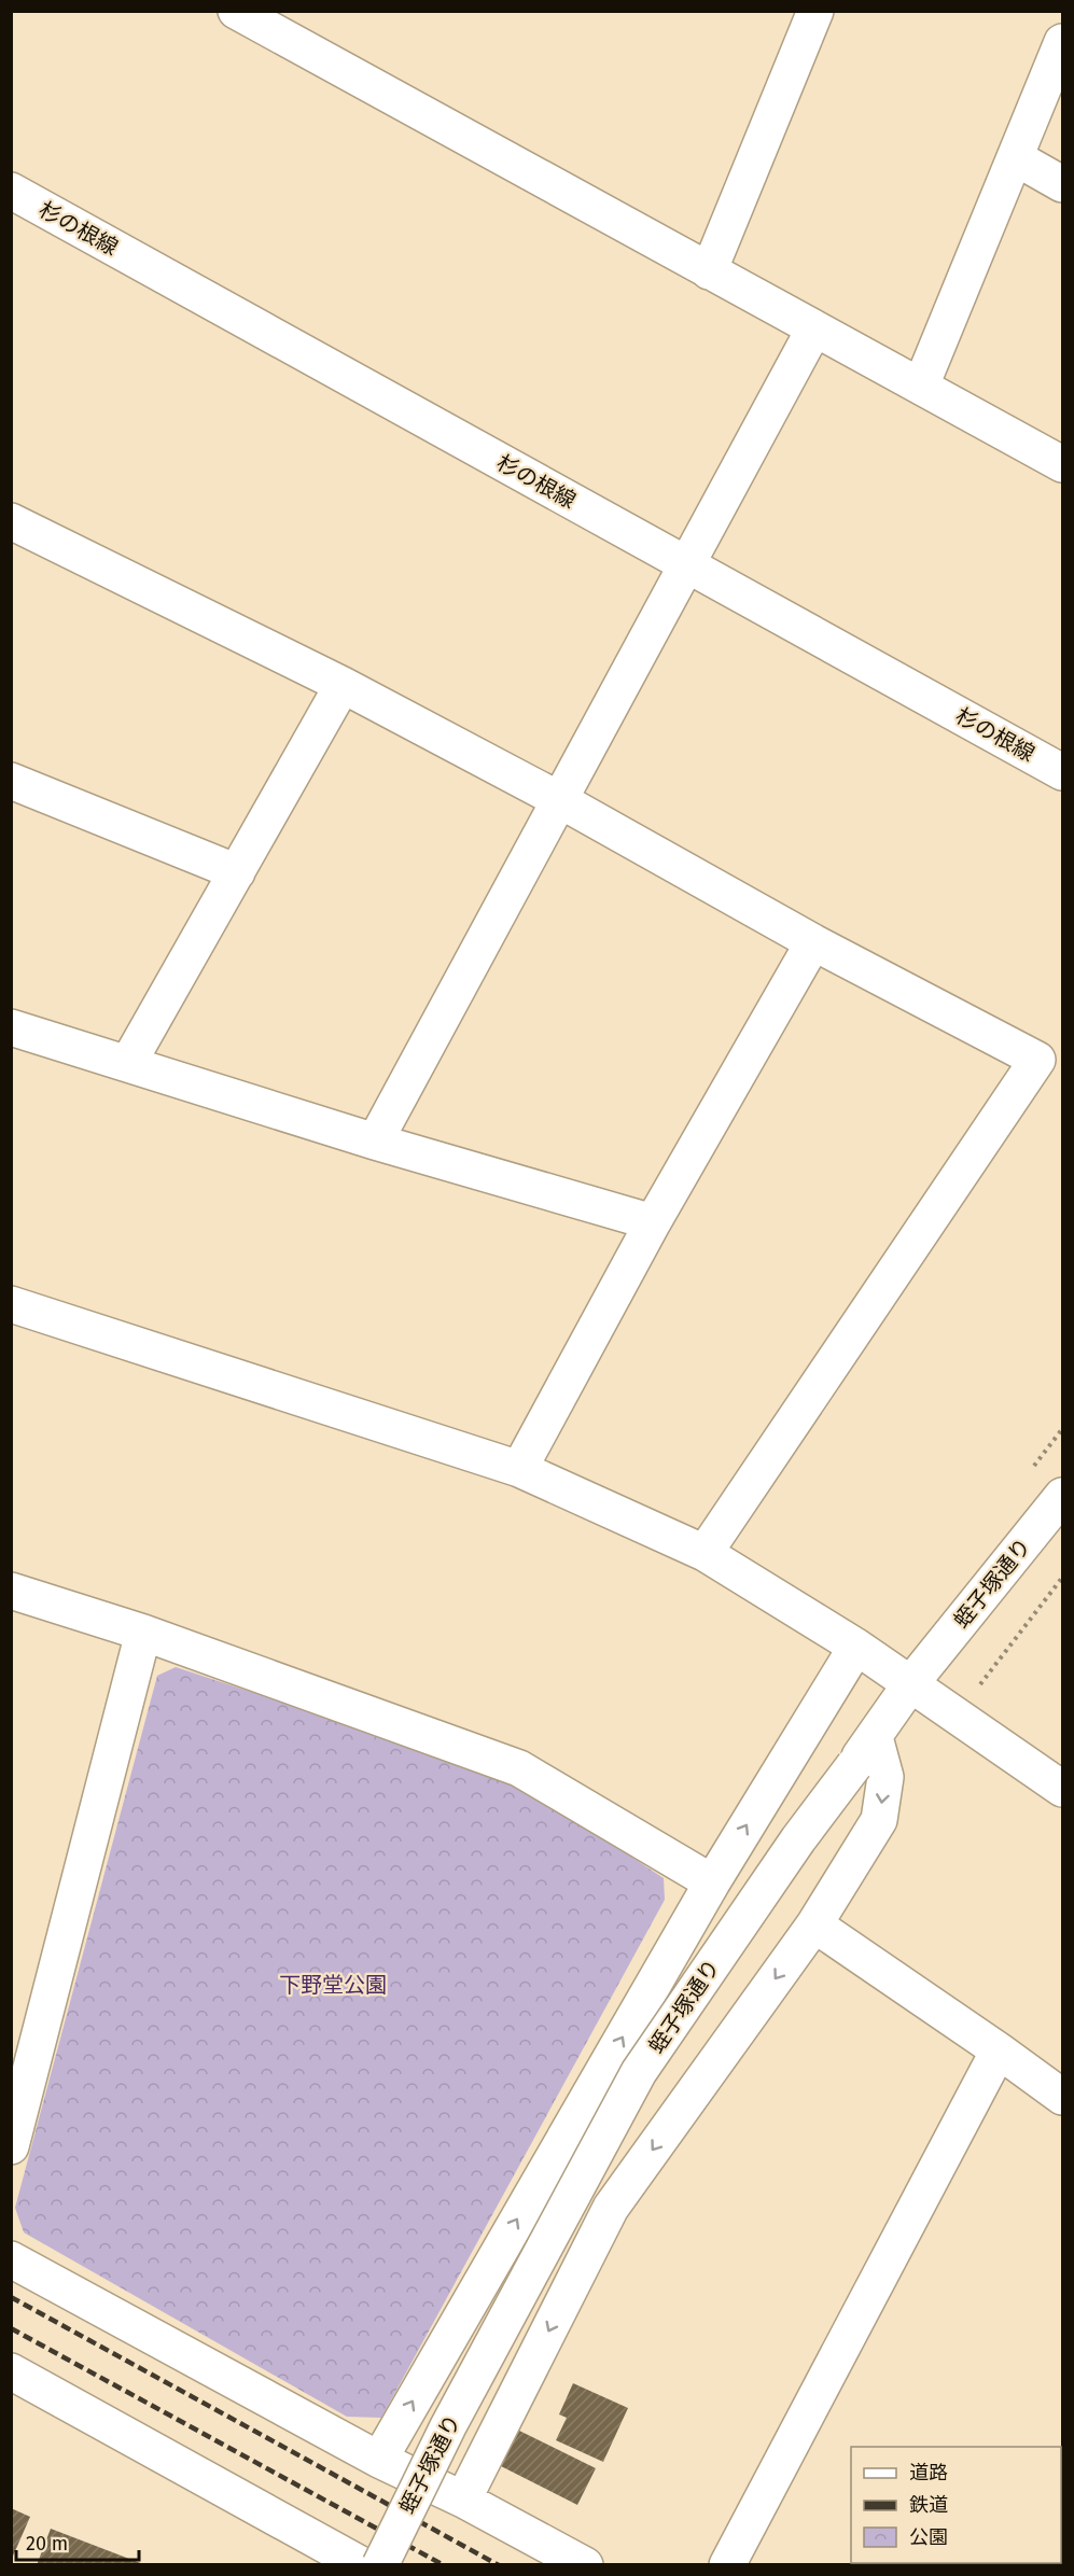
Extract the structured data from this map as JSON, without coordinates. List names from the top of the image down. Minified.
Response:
{"streets":{"street":["杉の根線","蛭子塚通り"]},"parks":["下野堂公園"],"legend":["道路","鉄道","公園"],"scale_bar":"20 m"}
